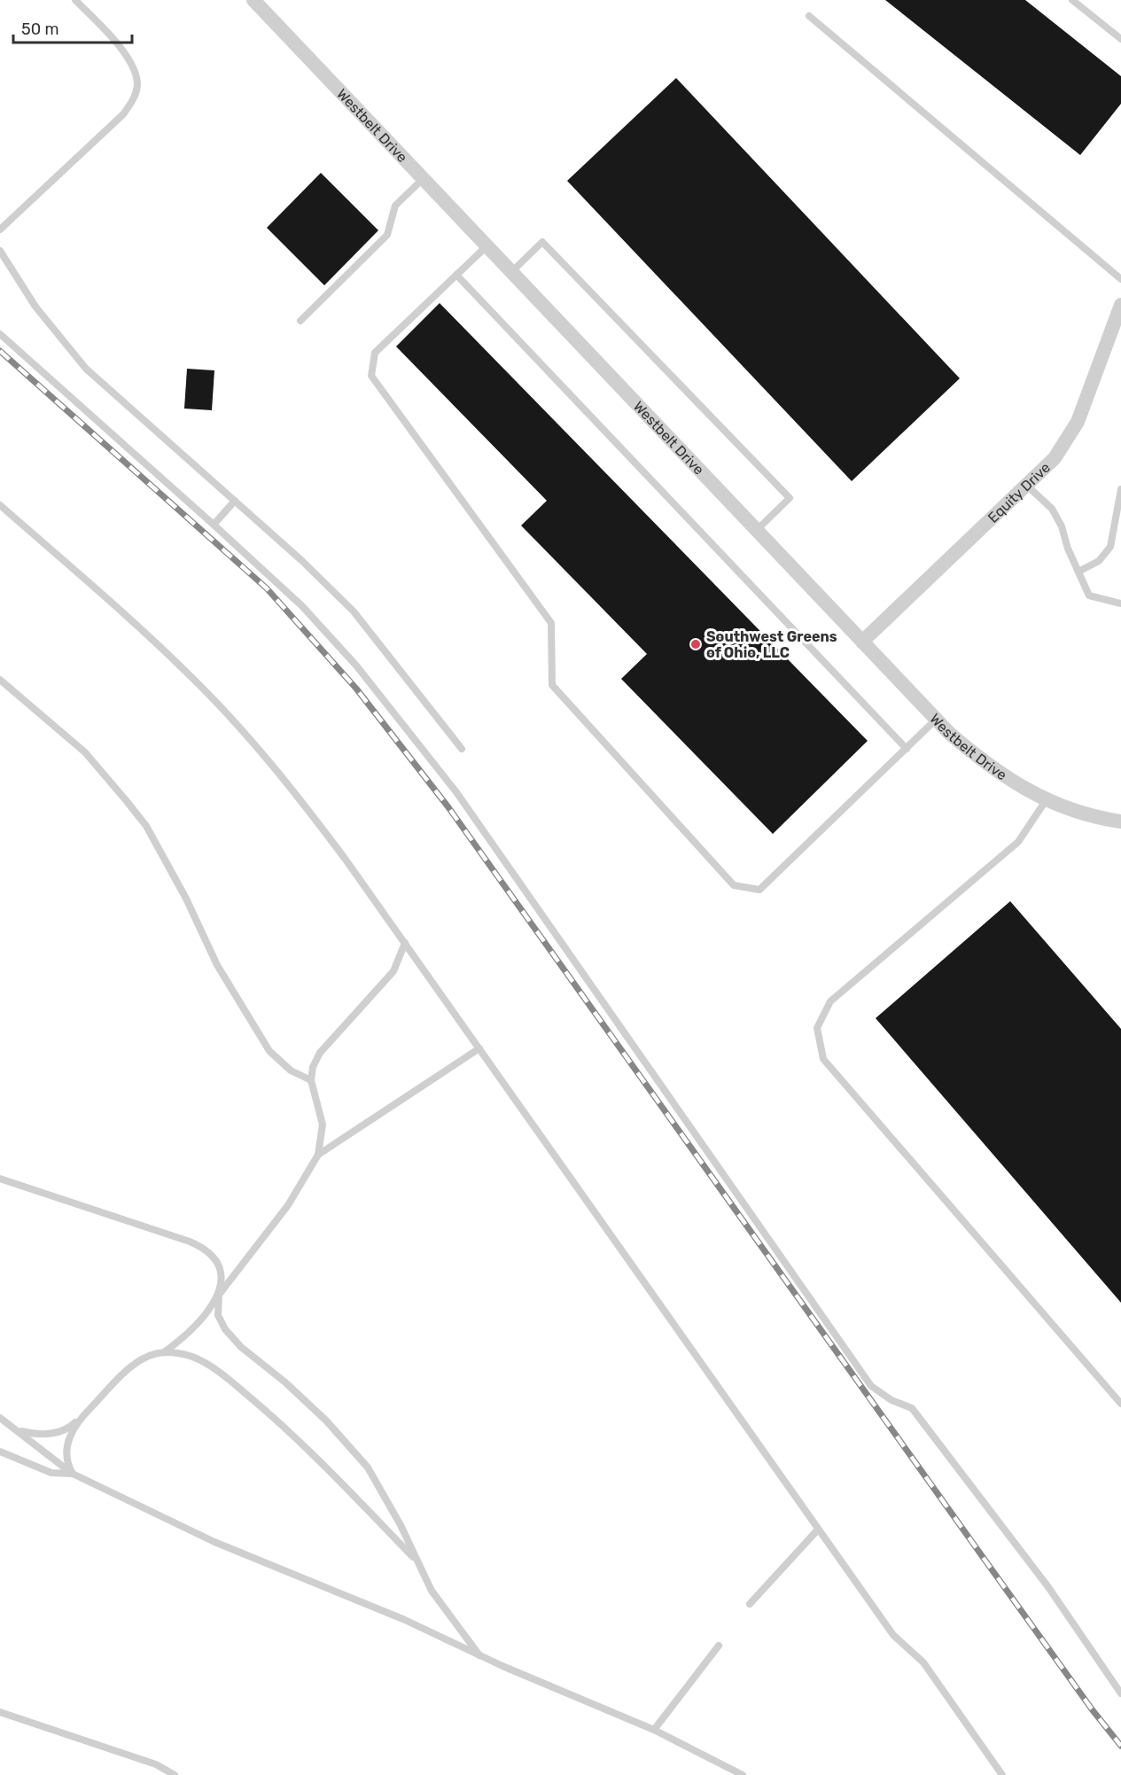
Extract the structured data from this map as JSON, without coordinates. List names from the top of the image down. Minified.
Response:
{"streets":{"street":["Westbelt Drive","Equity Drive"]},"crossings":[["Westbelt Drive","Equity Drive"]],"places":["Southwest Greens of Ohio, LLC"],"scale_bar":"50 m"}
